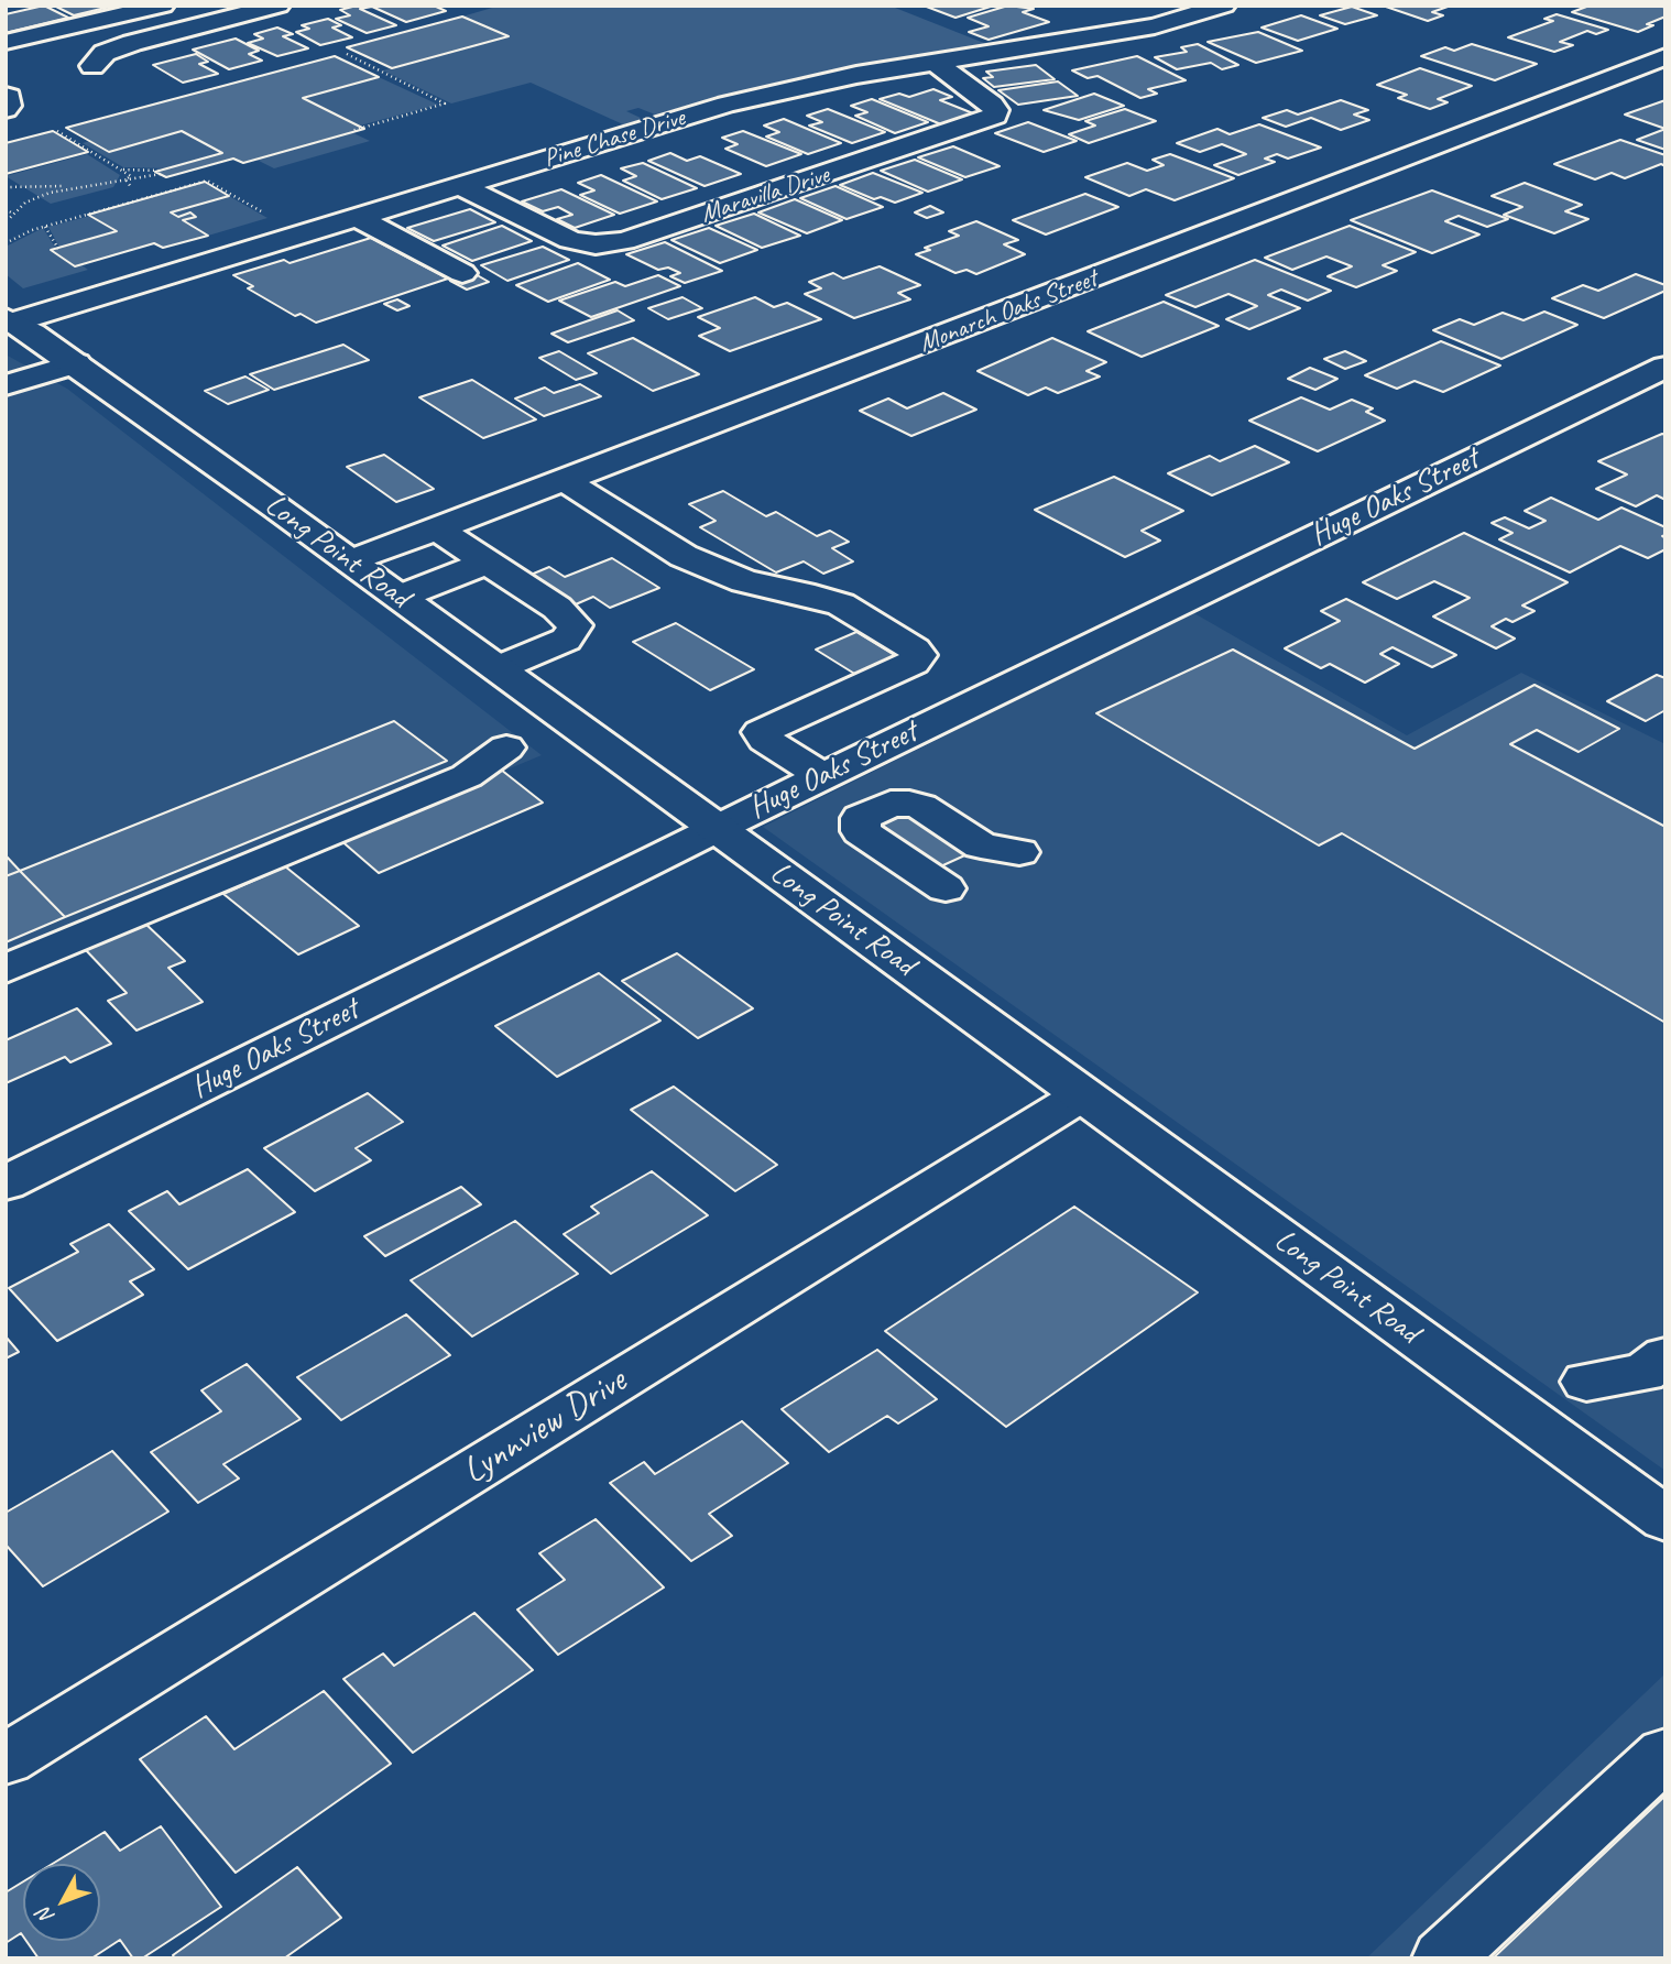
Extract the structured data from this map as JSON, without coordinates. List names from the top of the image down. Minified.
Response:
{"streets":{"street":["Pine Chase Drive","Maravilla Drive","Monarch Oaks Street","Huge Oaks Street","Long Point Road","Lynnview Drive"]},"crossings":[["Pine Chase Drive","Maravilla Drive"],["Pine Chase Drive","Long Point Road"],["Monarch Oaks Street","Long Point Road"],["Huge Oaks Street","Long Point Road"],["Long Point Road","Lynnview Drive"]],"north":"bottom left"}
